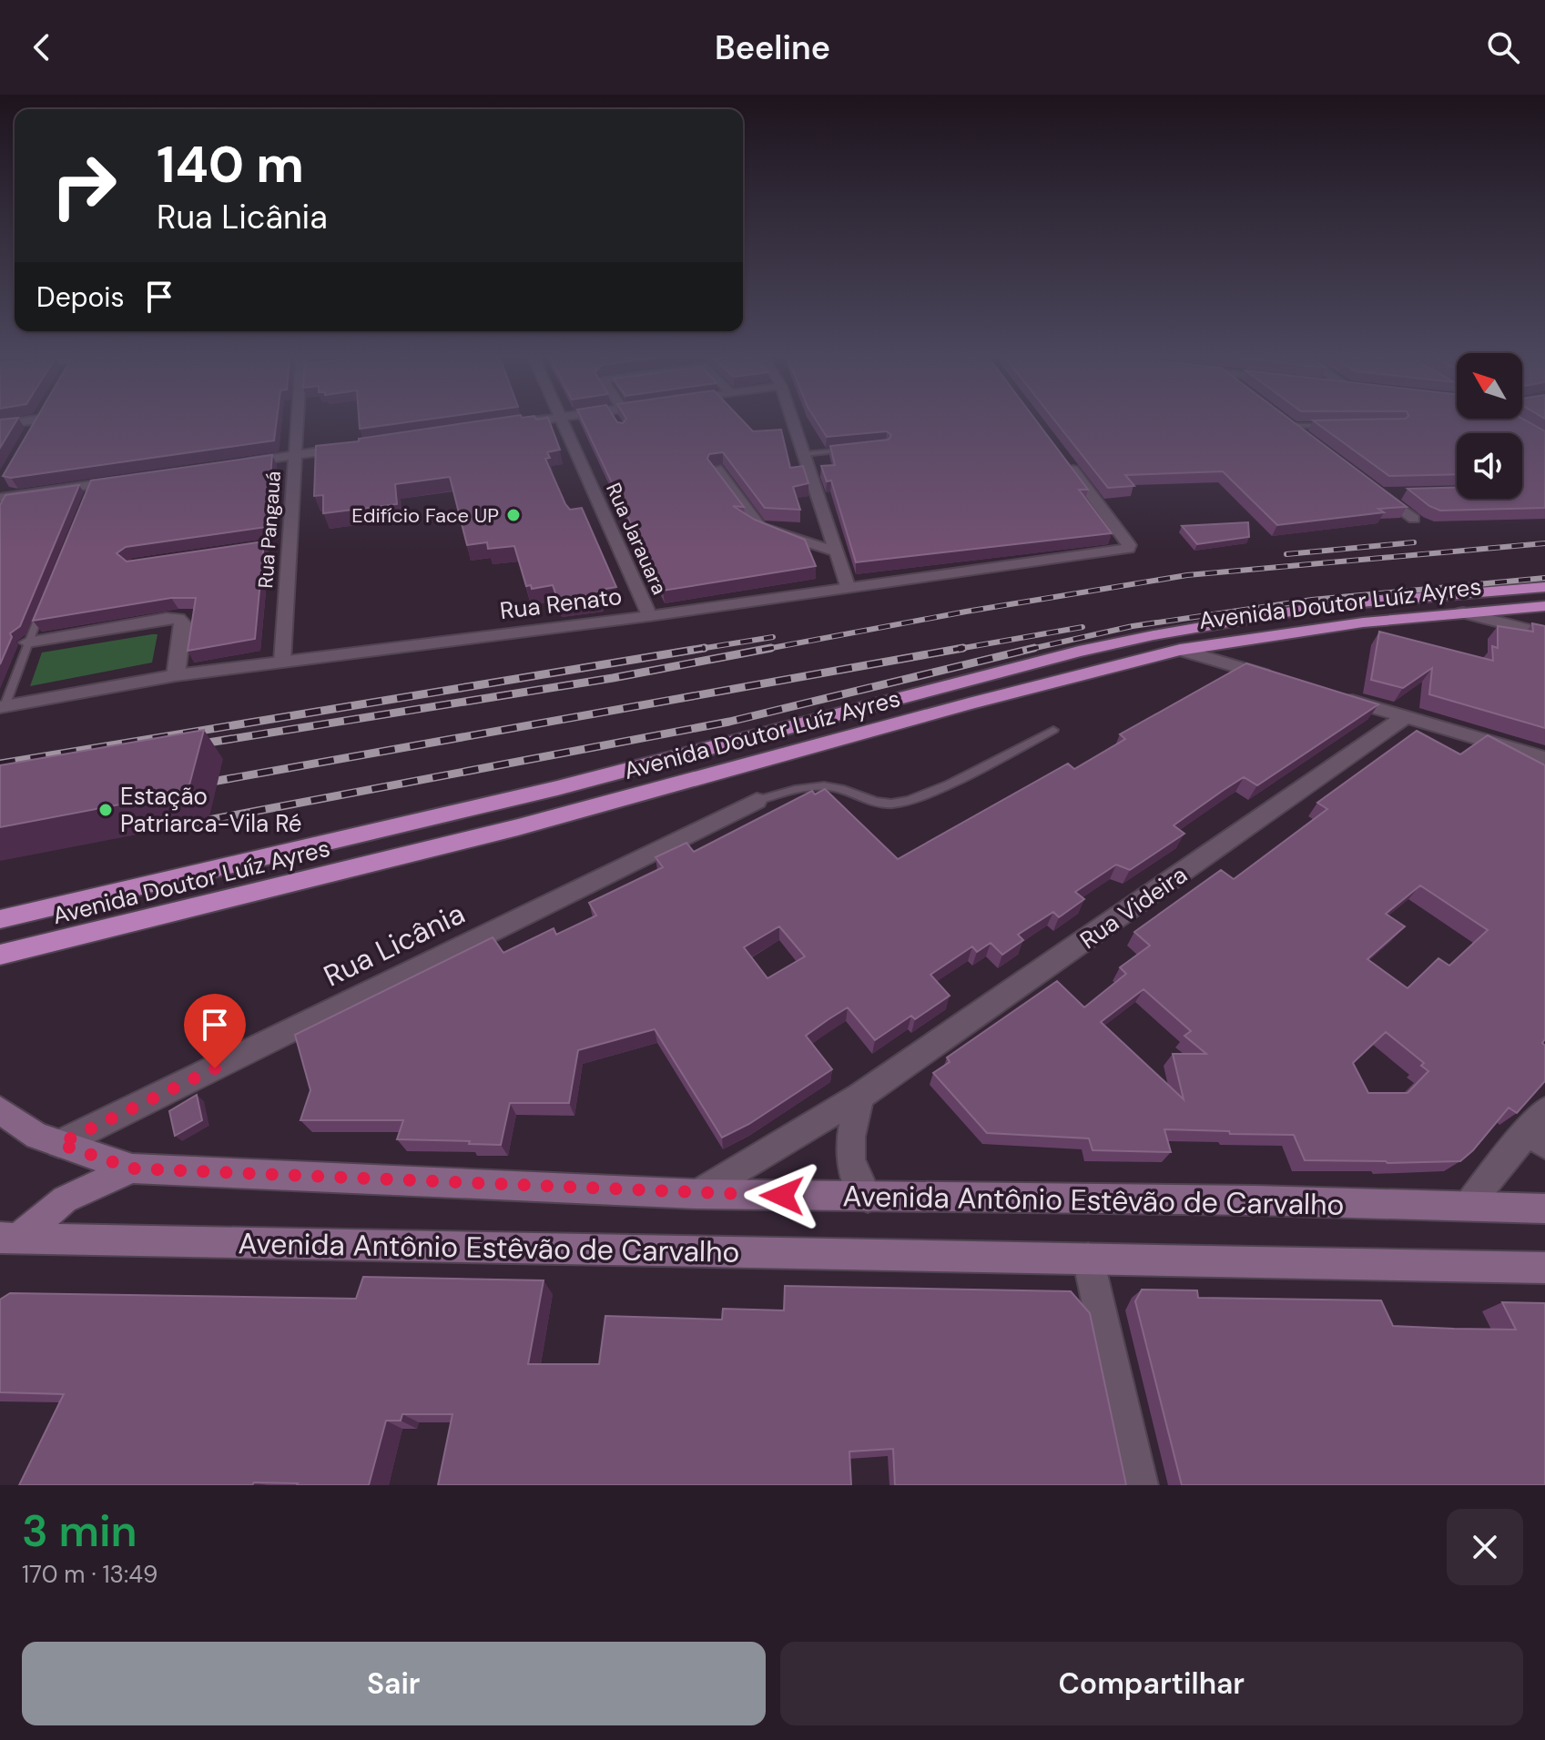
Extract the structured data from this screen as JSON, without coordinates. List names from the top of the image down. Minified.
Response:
{"streets":{"highway":["Avenida Doutor Luíz Ayres"],"main road":["Avenida Antônio Estêvão de Carvalho"],"street":["Rua Pangauá","Rua Jarauara","Rua Renato","Rua Videira","Rua Licânia"]},"crossings":[["Rua Pangauá","Rua Renato"],["Rua Jarauara","Rua Renato"],["Rua Videira","Avenida Antônio Estêvão de Carvalho"],["Rua Licânia","Avenida Antônio Estêvão de Carvalho"]],"places":["Edifício Face UP","Estação Patriarca-Vila Ré"],"north":"top left","page":{"header":"Beeline","turn":["140 m","Rua Licânia"],"then":"Depois","heading":["3 min","170 m · 13:49"],"buttons":["Sair","Compartilhar"]}}
